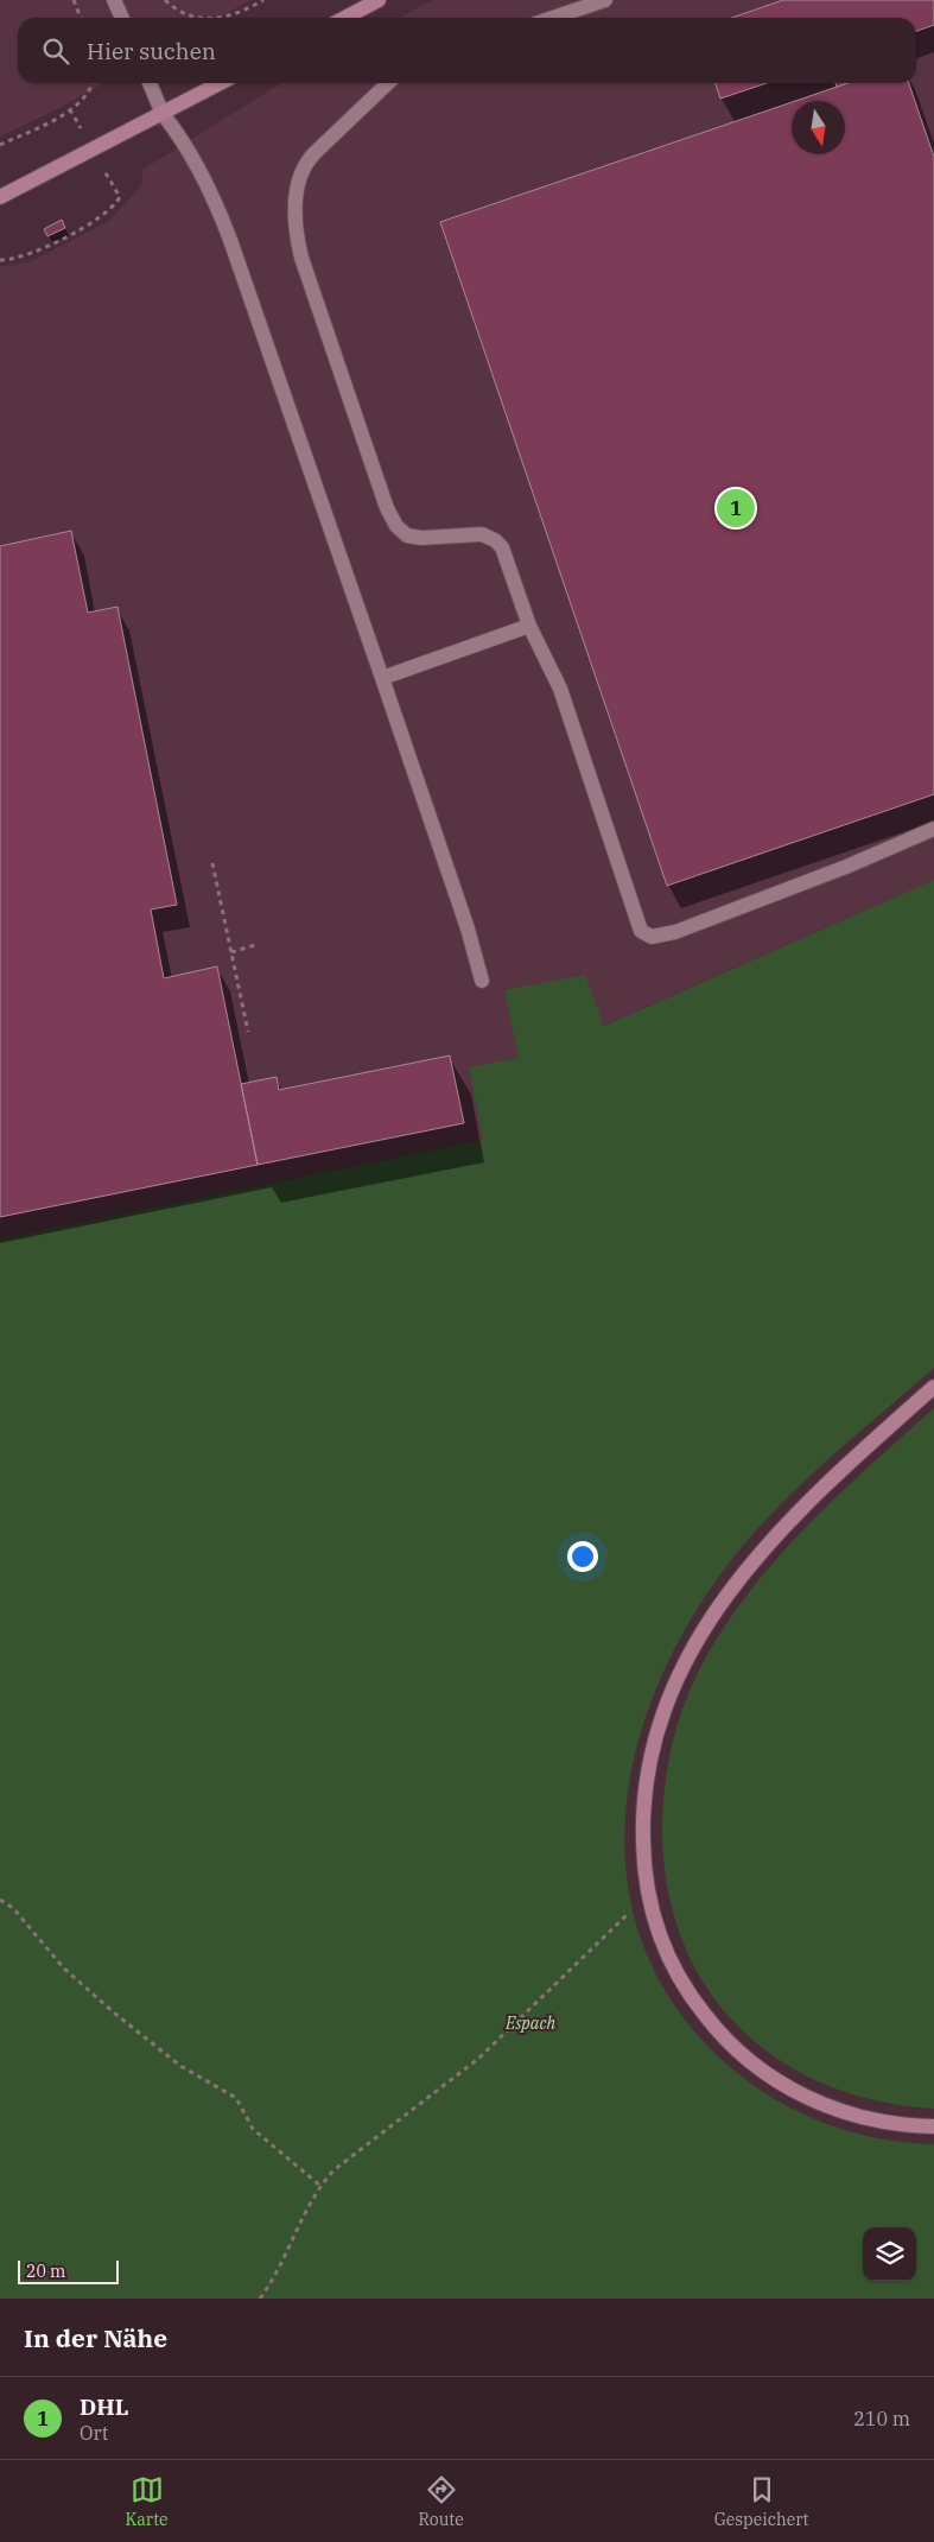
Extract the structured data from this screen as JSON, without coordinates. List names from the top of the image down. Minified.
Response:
{"parks":["Espach"],"scale_bar":"20 m","north":"bottom","page":{"search":"Hier suchen","pins":"1","scale":"20 m","heading":"In der Nähe","list":[{"mark":"1","name":"DHL","note":"Ort","value":"210 m"}],"nav":["Karte","Route","Gespeichert"]}}
